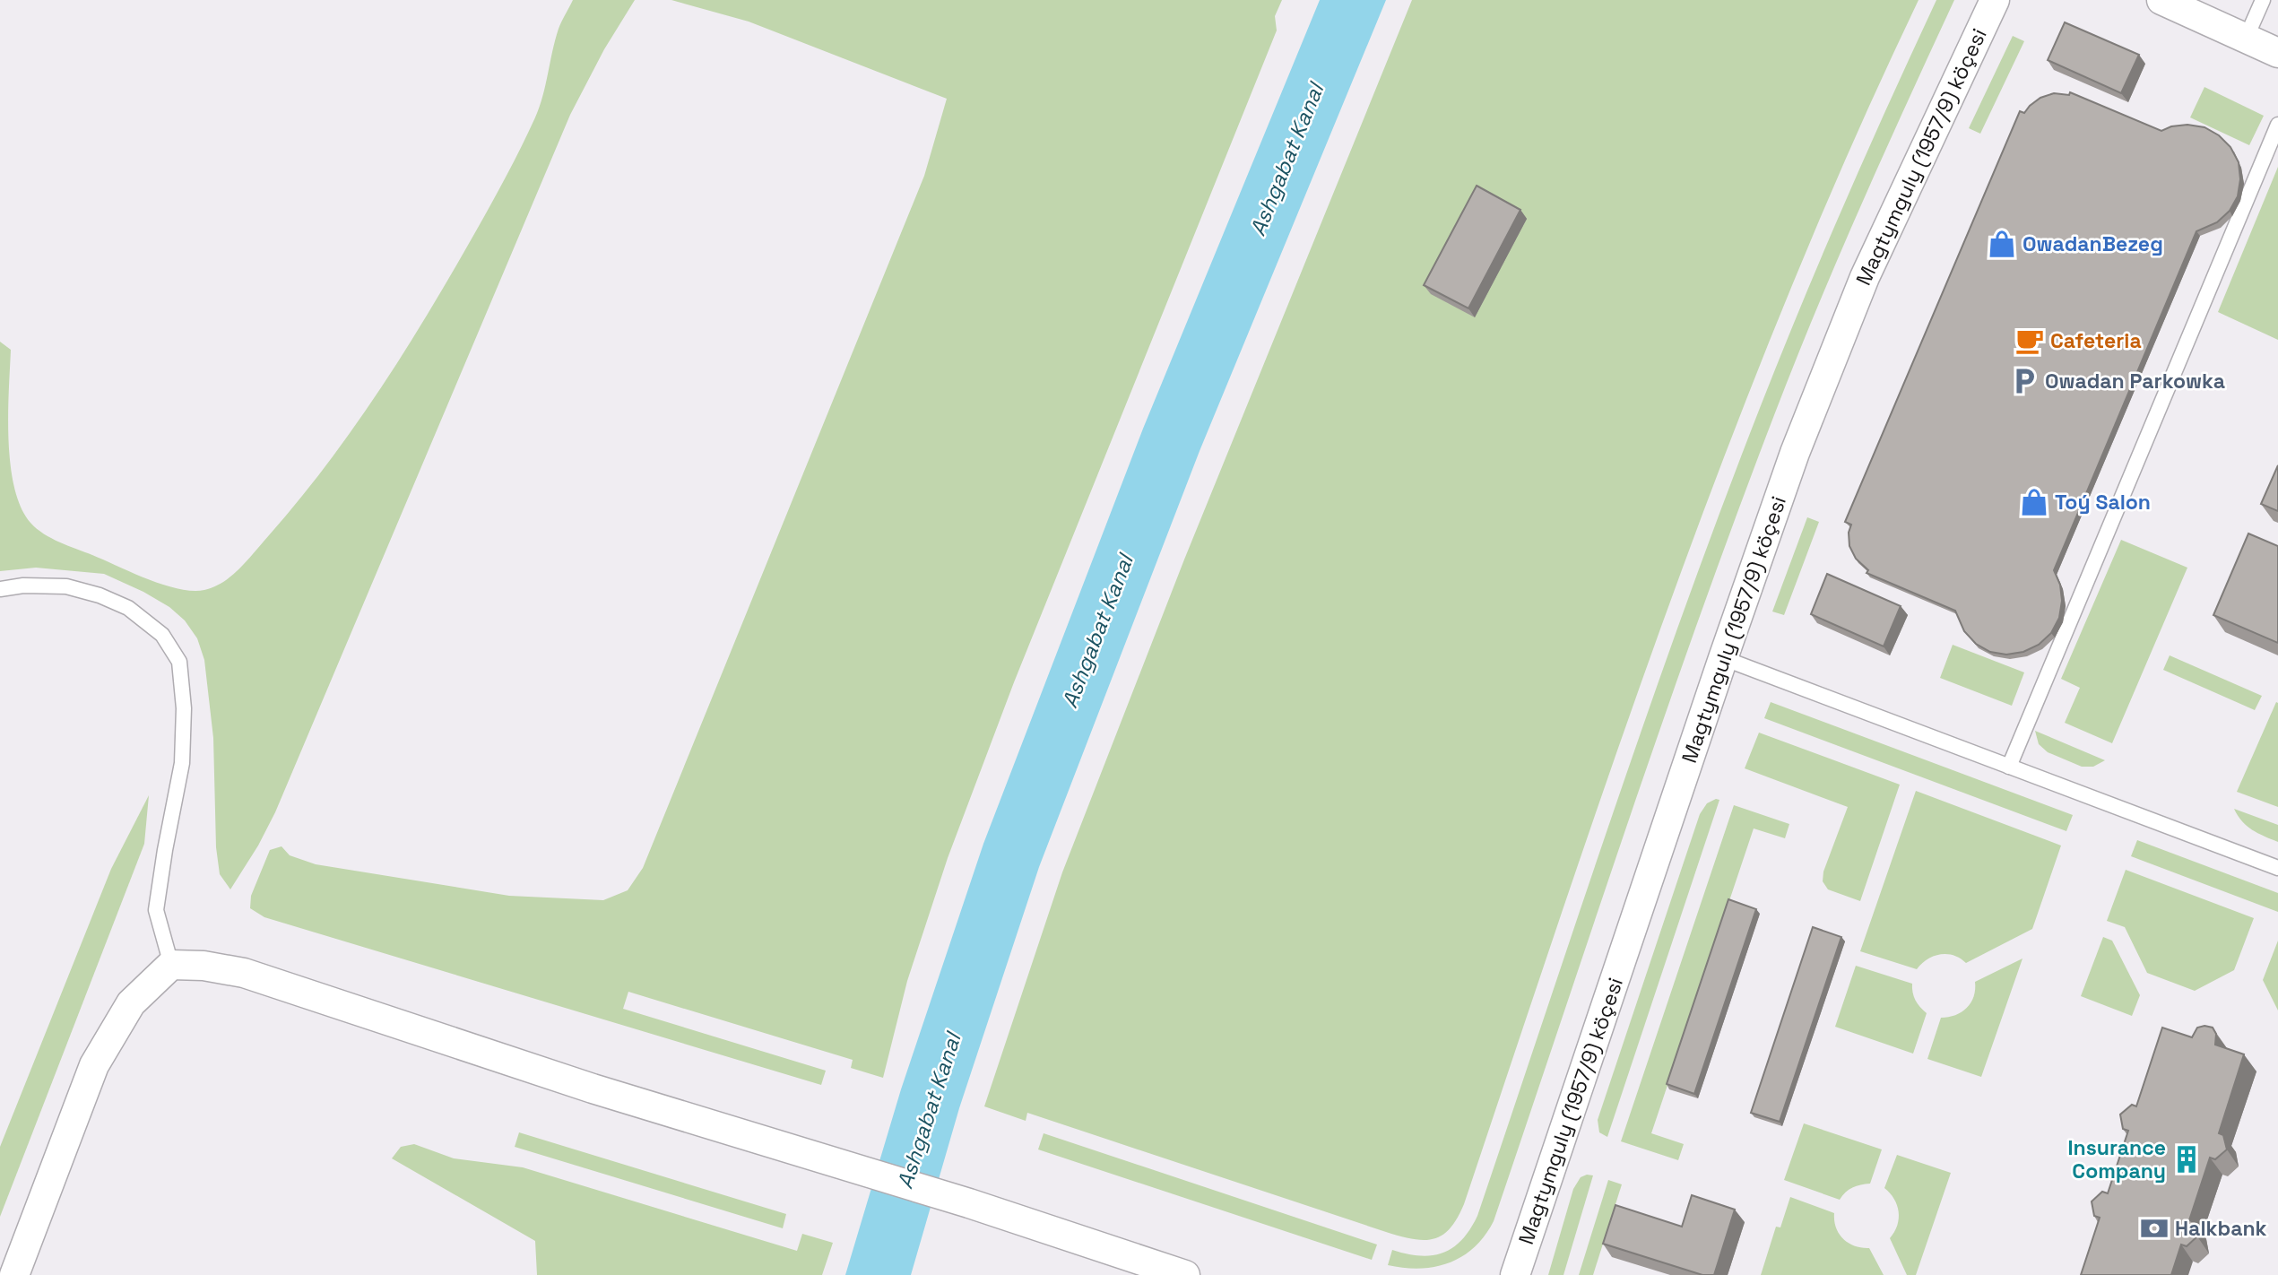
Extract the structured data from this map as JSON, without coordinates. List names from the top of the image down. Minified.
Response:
{"streets":{"street":["Magtymguly (1957/9) köçesi"]},"water":["Ashgabat Kanal"],"places":{"shop":["OwadanBezeg","Toý Salon"],"cafe":["Cafeteria"],"parking":["Owadan Parkowka"],"building":["Insurance Company"],"bank":["Halkbank"]}}
